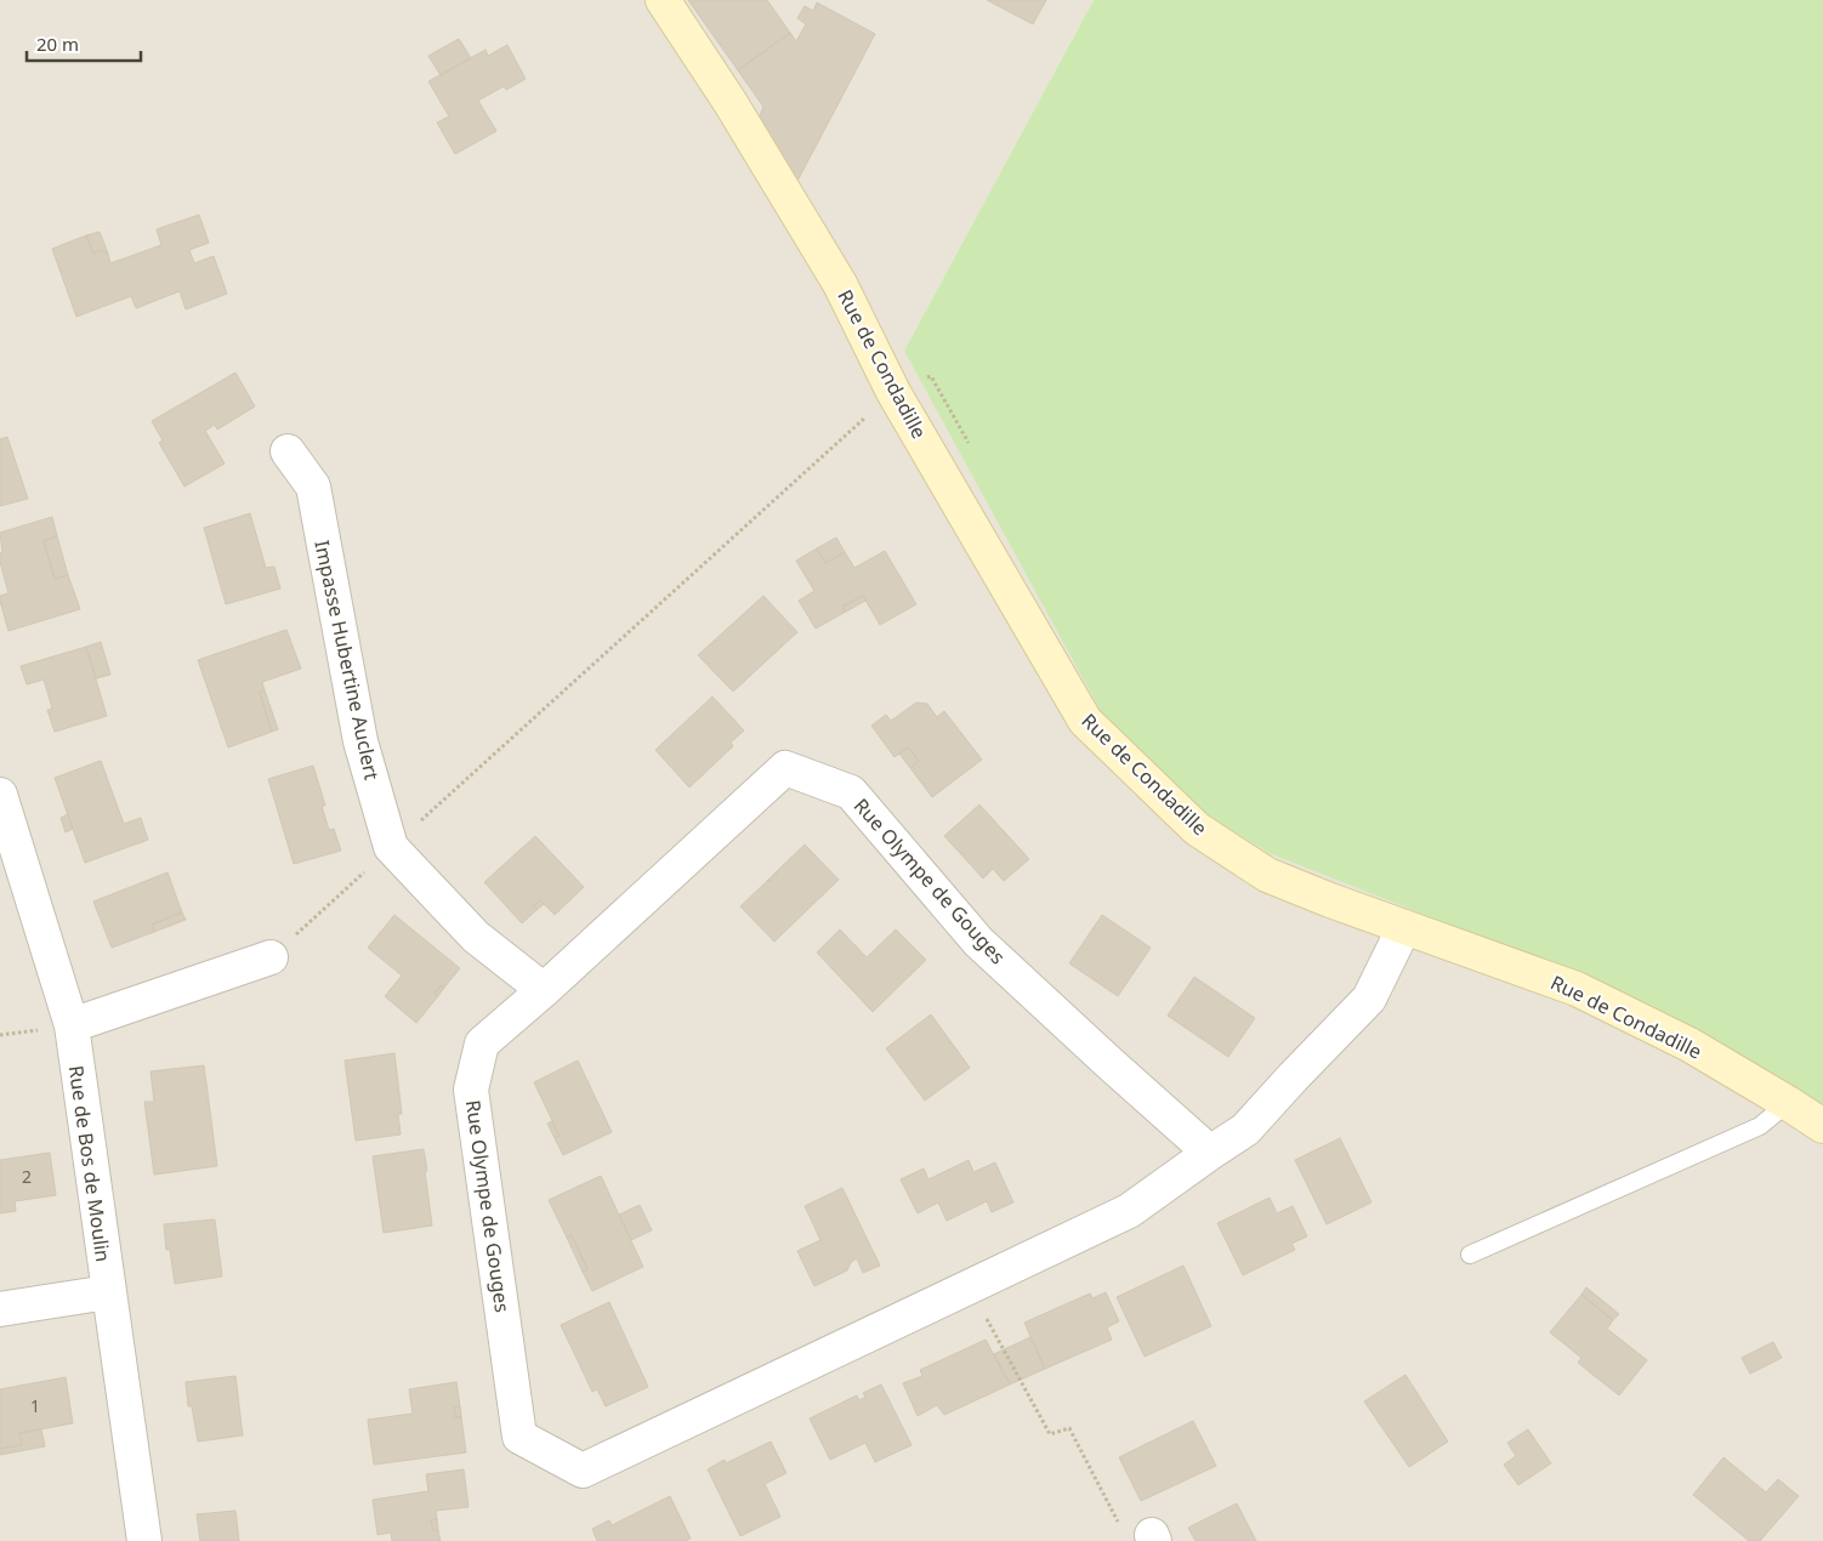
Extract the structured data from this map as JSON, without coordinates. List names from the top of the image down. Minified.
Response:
{"streets":{"street":["Rue de Condadille","Impasse Hubertine Auclert","Rue Olympe de Gouges","Rue de Bos de Moulin"]},"crossings":[["Rue de Condadille","Rue Olympe de Gouges"],["Impasse Hubertine Auclert","Rue Olympe de Gouges"]],"house_numbers":["2","1"],"scale_bar":"20 m"}
